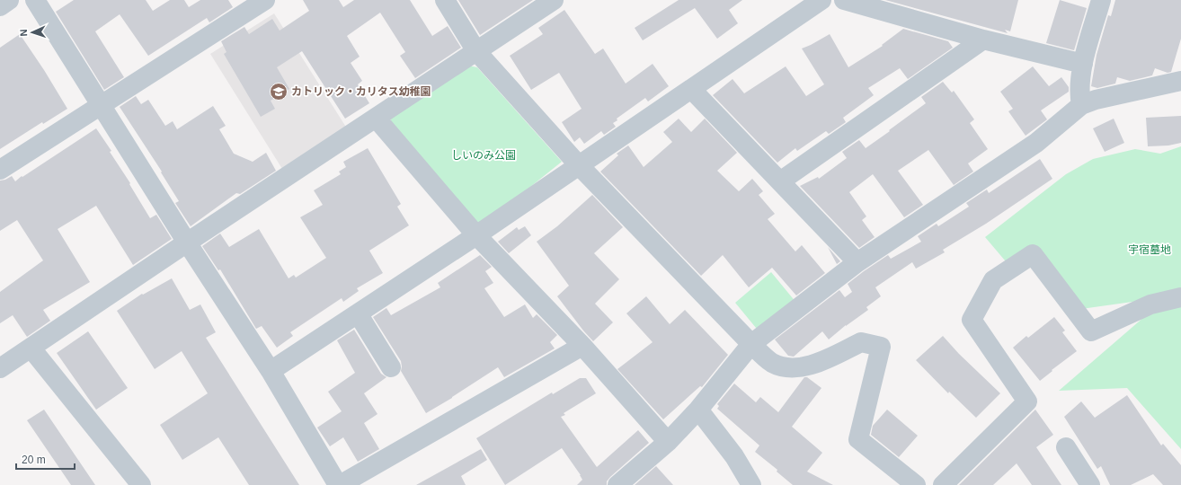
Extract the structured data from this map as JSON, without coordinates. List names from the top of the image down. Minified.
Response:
{"parks":["しいのみ公園","宇宿墓地"],"places":{"school or university":["カトリック・カリタス幼稚園"]},"scale_bar":"20 m","north":"left"}
